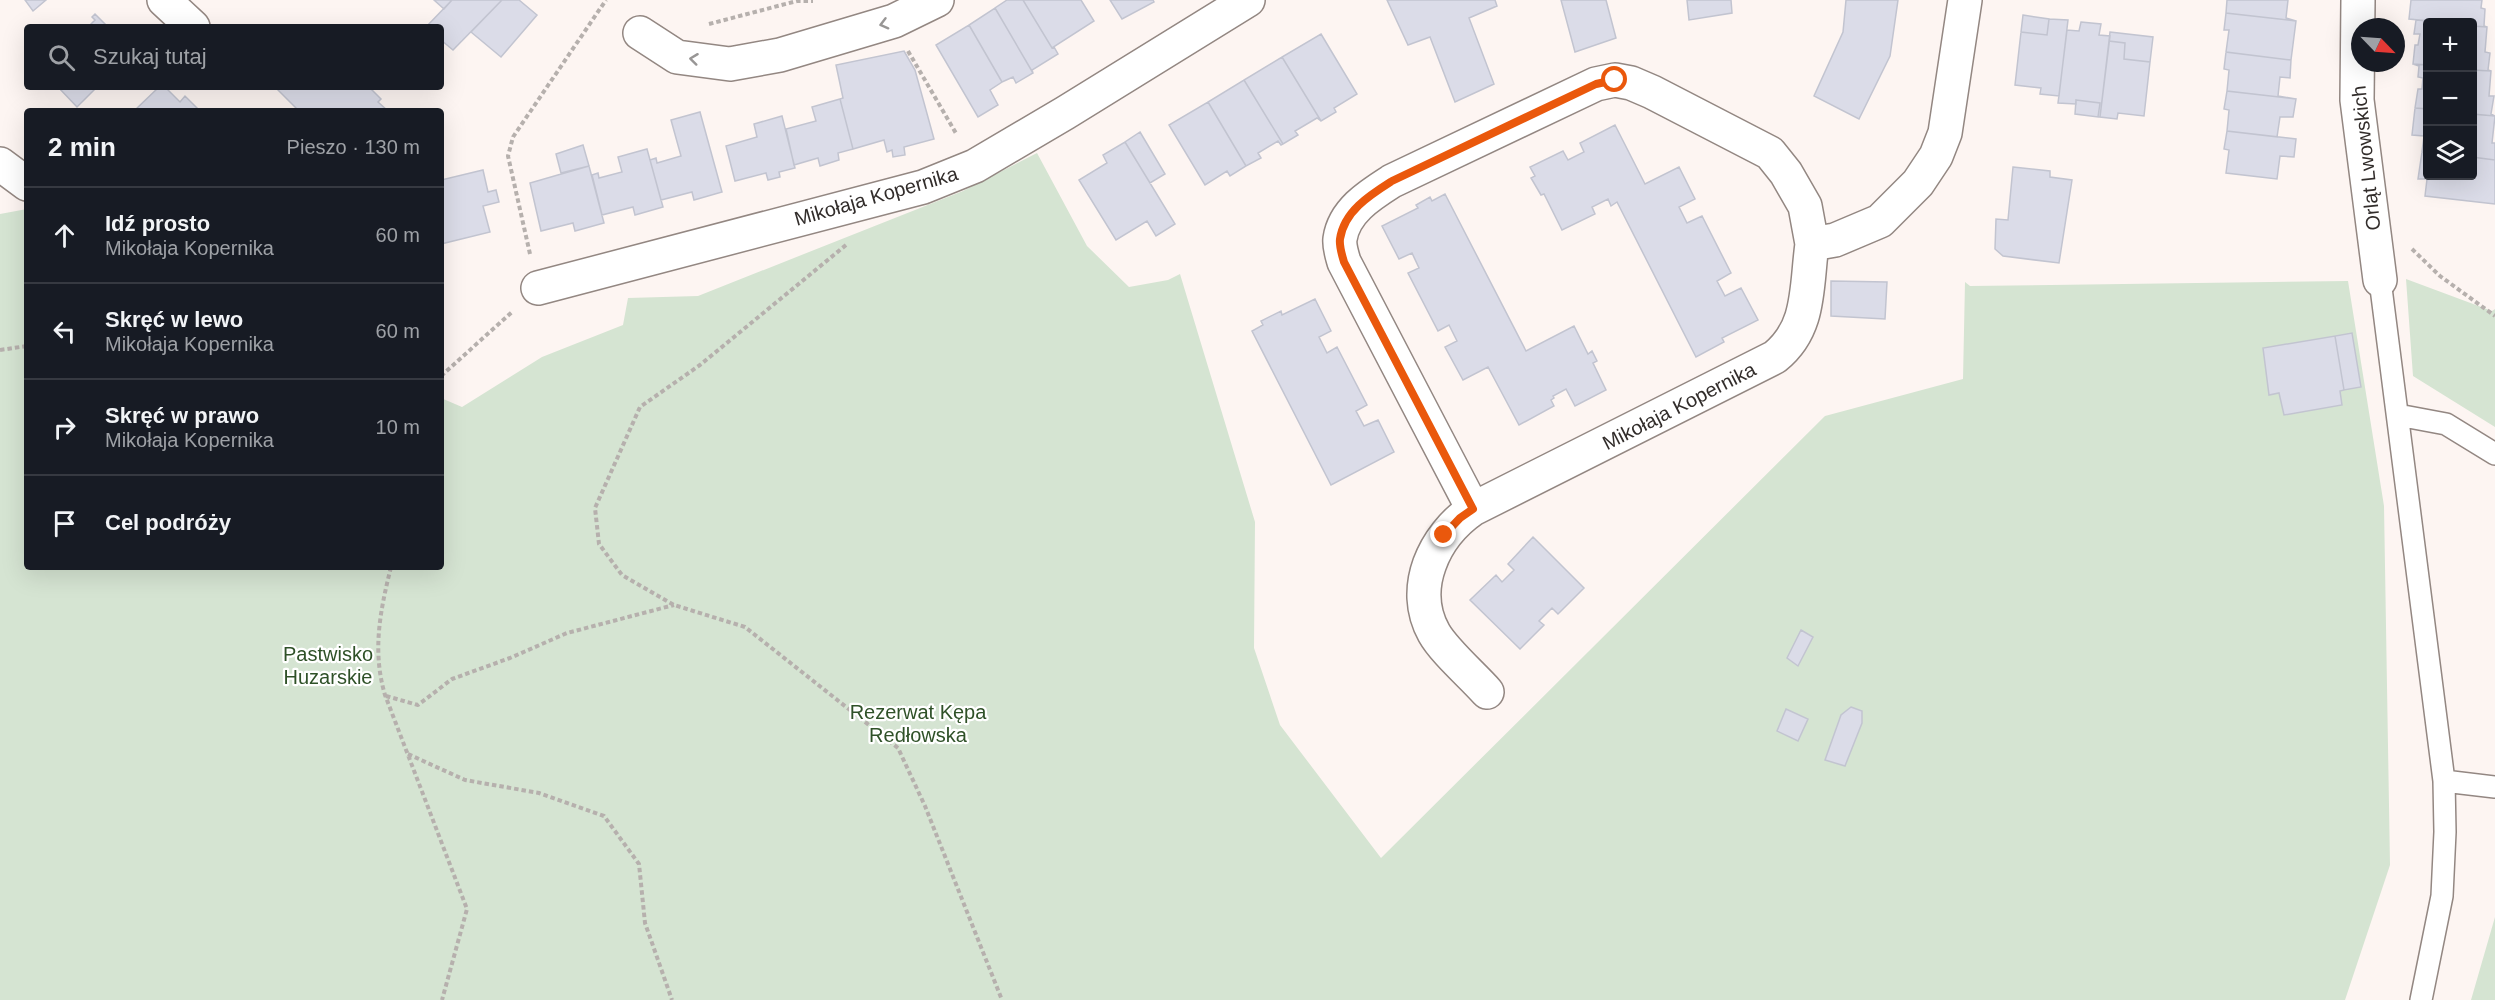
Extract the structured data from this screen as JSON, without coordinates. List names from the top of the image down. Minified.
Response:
{"streets":{"street":["Orląt Lwowskich","Mikołaja Kopernika"]},"parks":["Pastwisko Huzarskie","Rezerwat Kępa Redłowska"],"north":"bottom right","page":{"map_buttons":["+","−"],"search":"Szukaj tutaj","heading":["2 min","Pieszo · 130 m"],"list":[["Idź prosto","Mikołaja Kopernika","60 m"],["Skręć w lewo","Mikołaja Kopernika","60 m"],["Skręć w prawo","Mikołaja Kopernika","10 m"],"Cel podróży"]}}
